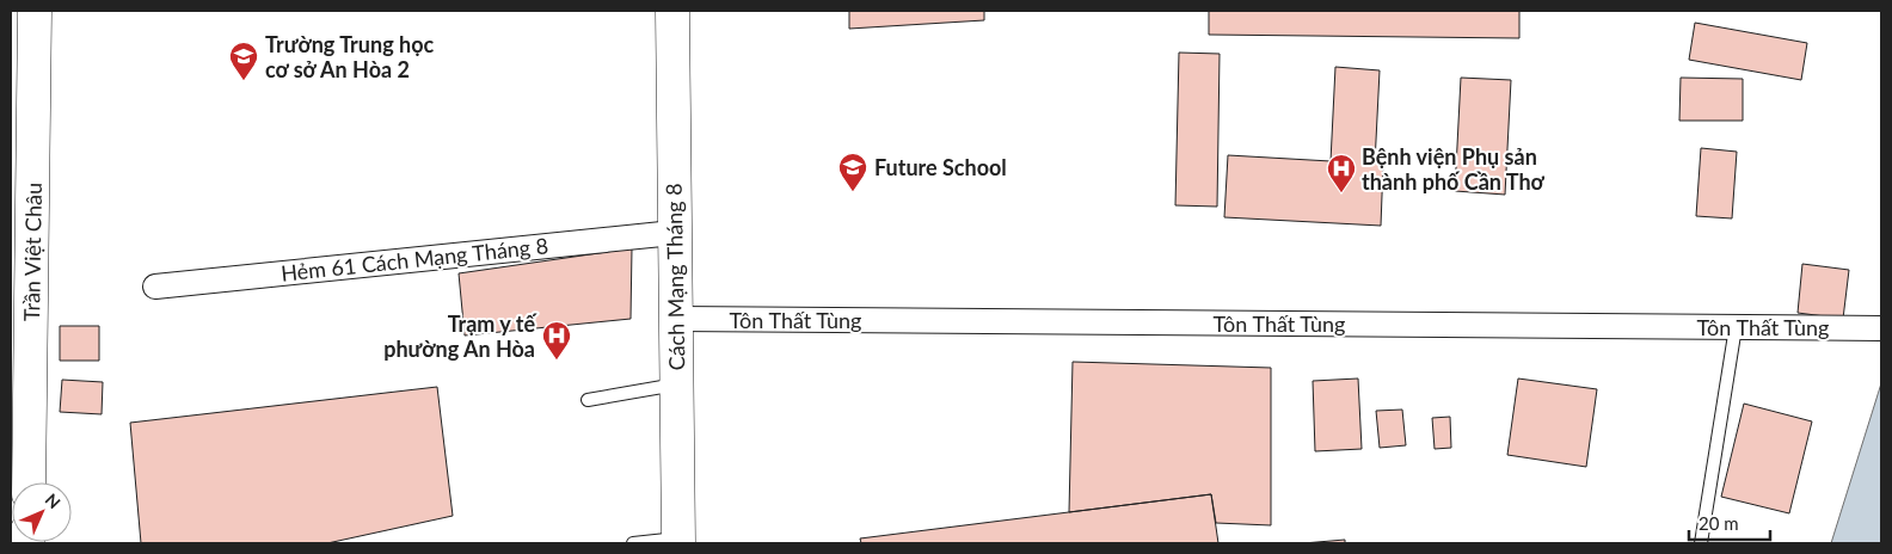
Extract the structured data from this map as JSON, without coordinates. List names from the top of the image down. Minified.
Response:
{"streets":{"main road":["Trần Việt Châu","Cách Mạng Tháng 8"],"street":["Hẻm 61 Cách Mạng Tháng 8","Tôn Thất Tùng"]},"crossings":[["Hẻm 61 Cách Mạng Tháng 8","Cách Mạng Tháng 8"],["Cách Mạng Tháng 8","Tôn Thất Tùng"]],"places":{"school or university":["Trường Trung học cơ sở An Hòa 2","Future School"],"hospital":["Bệnh viện Phụ sản thành phố Cần Thơ","Trạm y tế phường An Hòa"]},"scale_bar":"20 m","north":"top right"}
